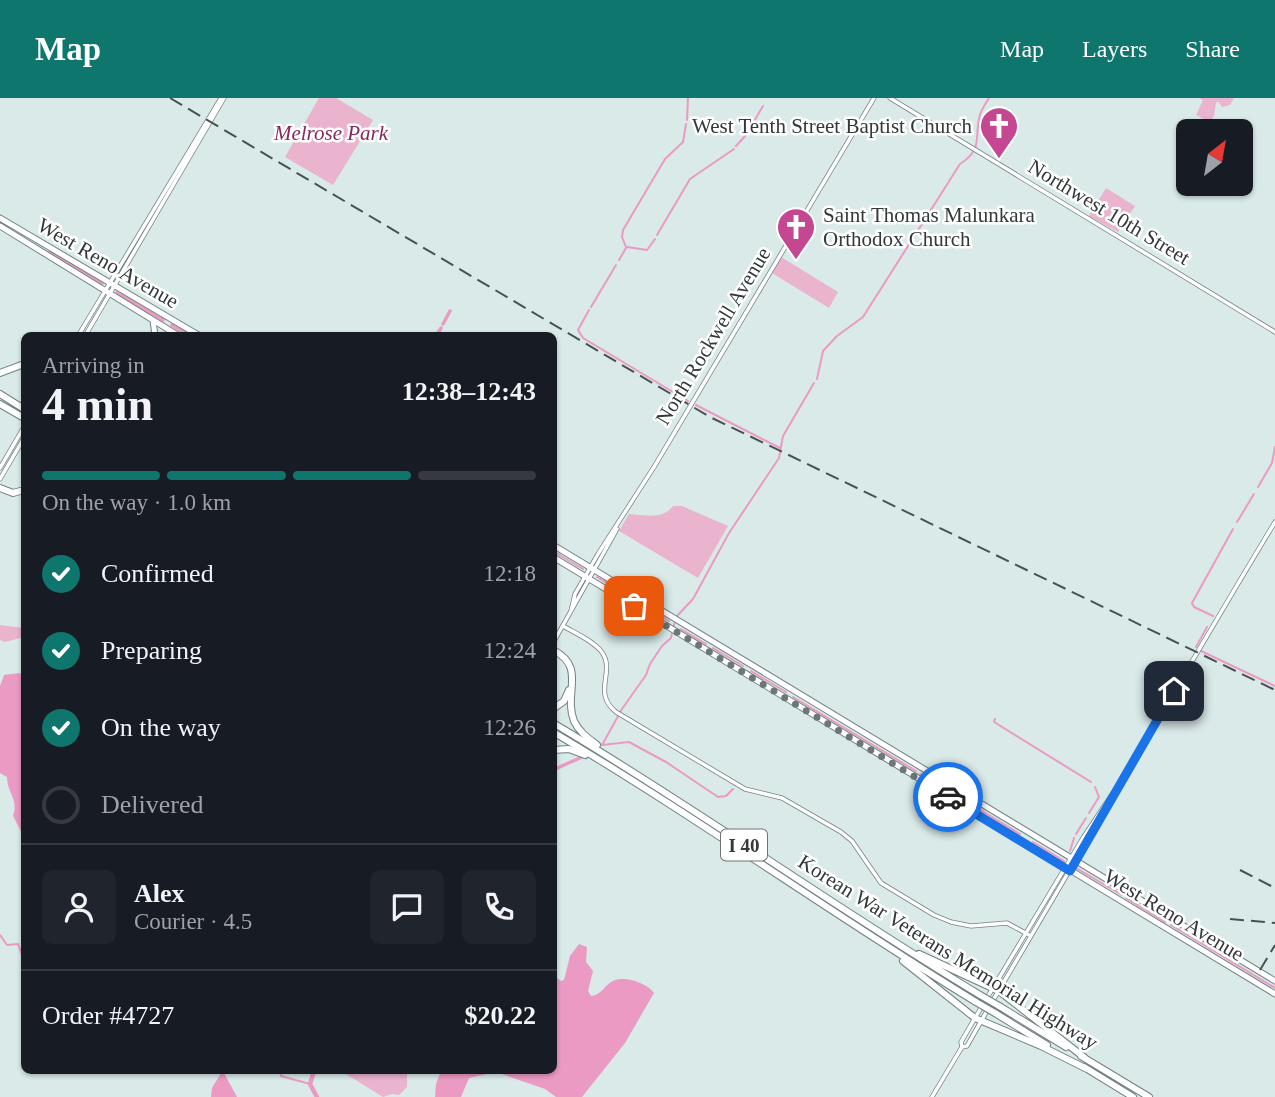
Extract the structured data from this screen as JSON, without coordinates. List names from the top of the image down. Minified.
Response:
{"streets":{"highway":["I 40","Korean War Veterans Memorial Highway"],"main road":["Northwest 10th Street","West Reno Avenue","North Rockwell Avenue"]},"crossings":[["West Reno Avenue","North Rockwell Avenue"]],"parks":["Melrose Park"],"places":{"church":["West Tenth Street Baptist Church","Saint Thomas Malunkara Orthodox Church"]},"north":"top right","page":{"header":"Map","nav":["Map","Layers","Share"],"heading":["4 min","Arriving in","12:38–12:43"],"panel":["Alex","Courier · 4.5","Order #4727","$20.22"],"bar":"On the way · 1.0 km","list":[["Confirmed","12:18"],["Preparing","12:24"],["On the way","12:26"],"Delivered"]}}
